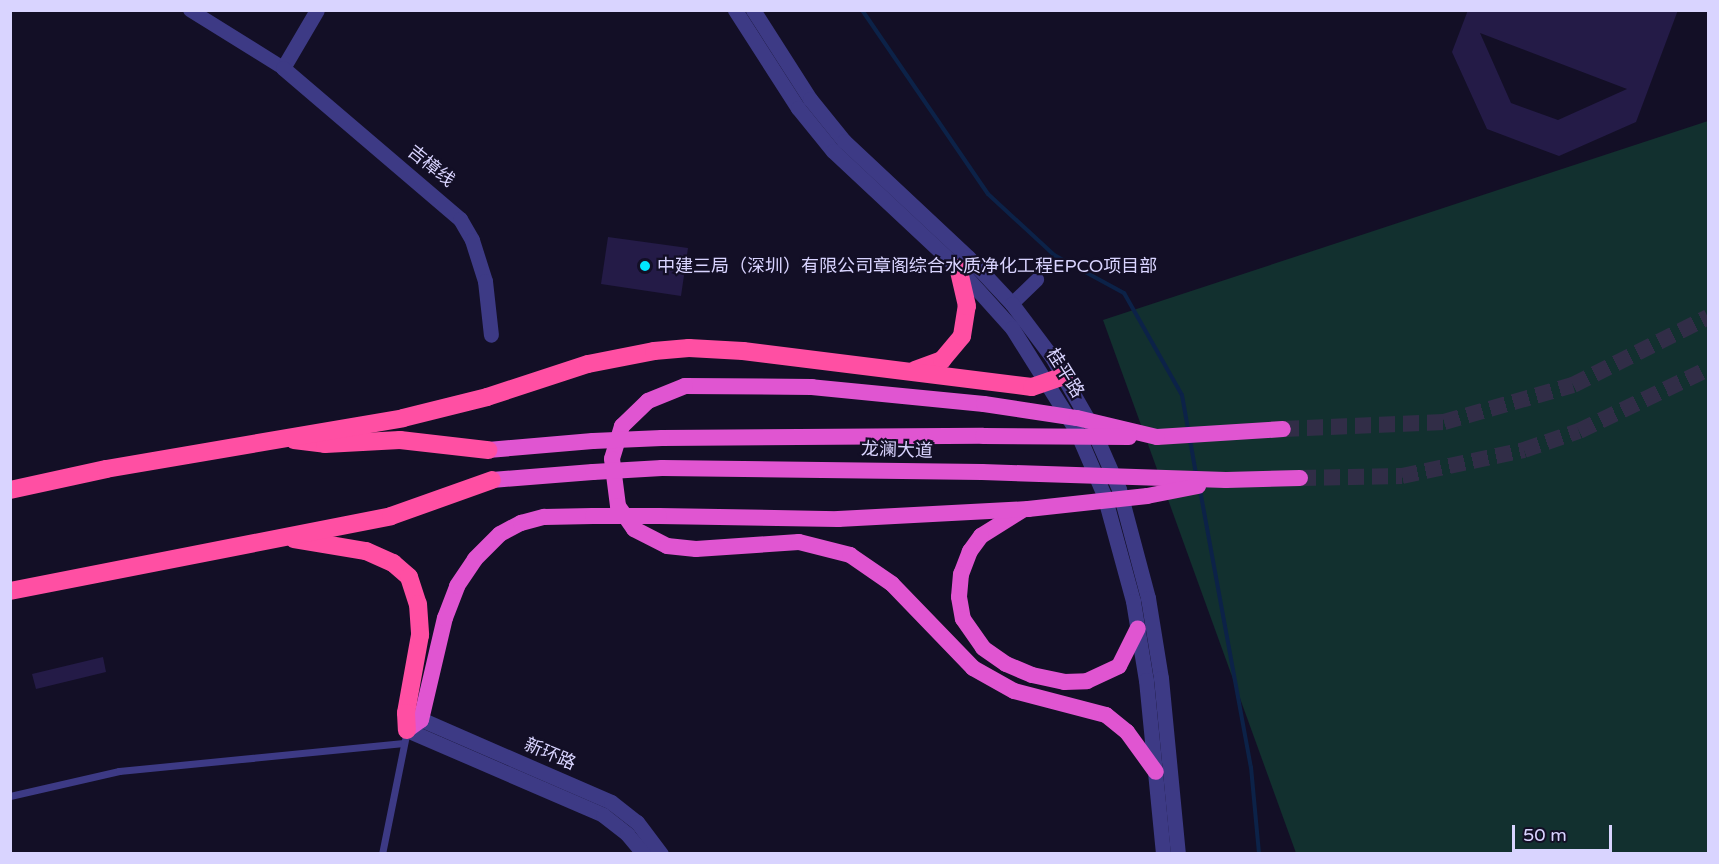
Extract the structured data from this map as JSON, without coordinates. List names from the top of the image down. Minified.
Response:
{"streets":{"highway":["龙澜大道"],"street":["吉樟线","桂平路","新环路"]},"places":["中建三局（深圳）有限公司章阁综合水质净化工程EPCO项目部"],"scale_bar":"50 m"}
